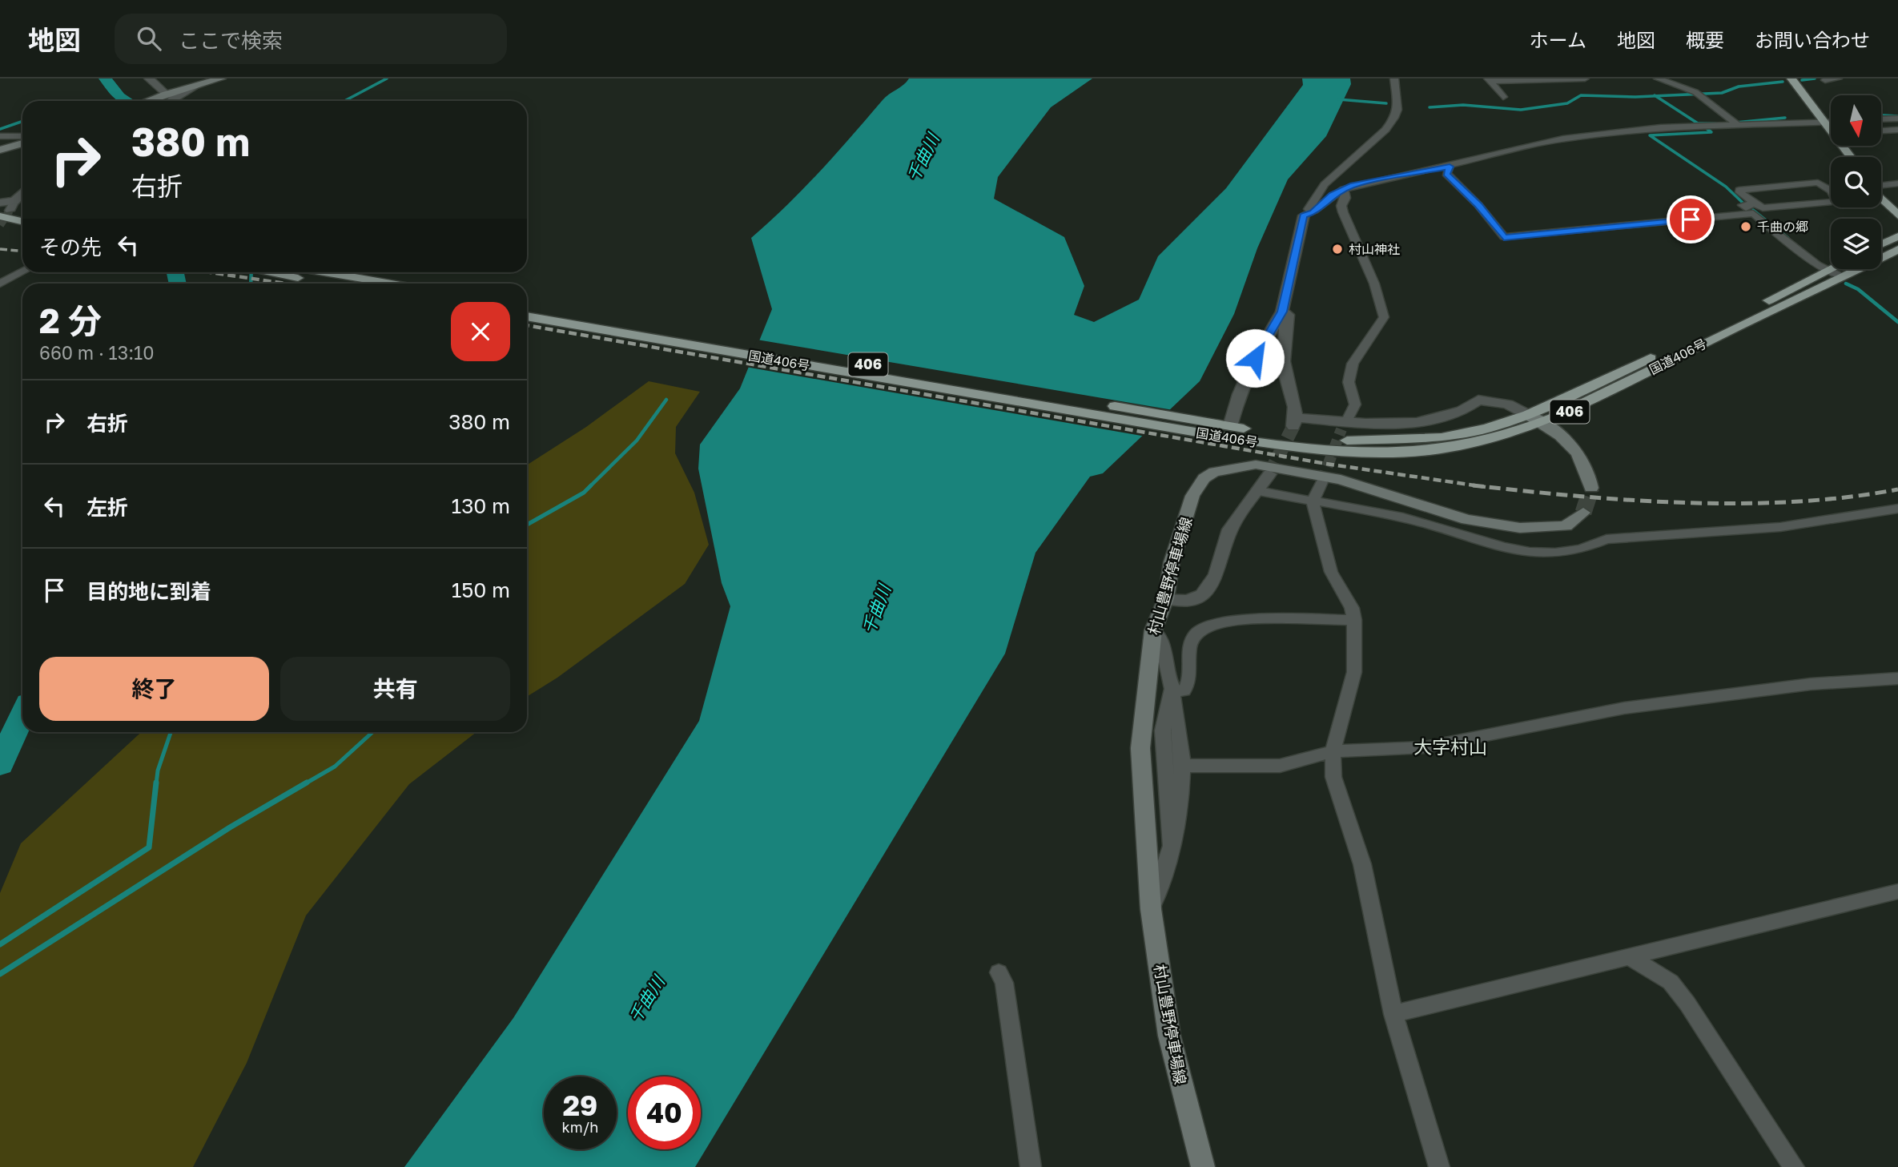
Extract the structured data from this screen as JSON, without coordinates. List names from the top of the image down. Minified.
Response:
{"streets":{"highway":["国道406号","406"],"main road":["村山豊野停車場線"]},"districts":["大字村山"],"water":["千曲川"],"places":["千曲の郷","村山神社"],"north":"bottom","page":{"header":"地図","search":"ここで検索","nav":["ホーム","地図","概要","お問い合わせ"],"turn":["380 m","右折"],"then":"その先","heading":["2 分","660 m · 13:10"],"list":[{"name":"右折","value":"380 m"},{"name":"左折","value":"130 m"},{"name":"目的地に到着","value":"150 m"}],"buttons":["終了","共有"],"speed":"29 km/h","limit":"40"}}
